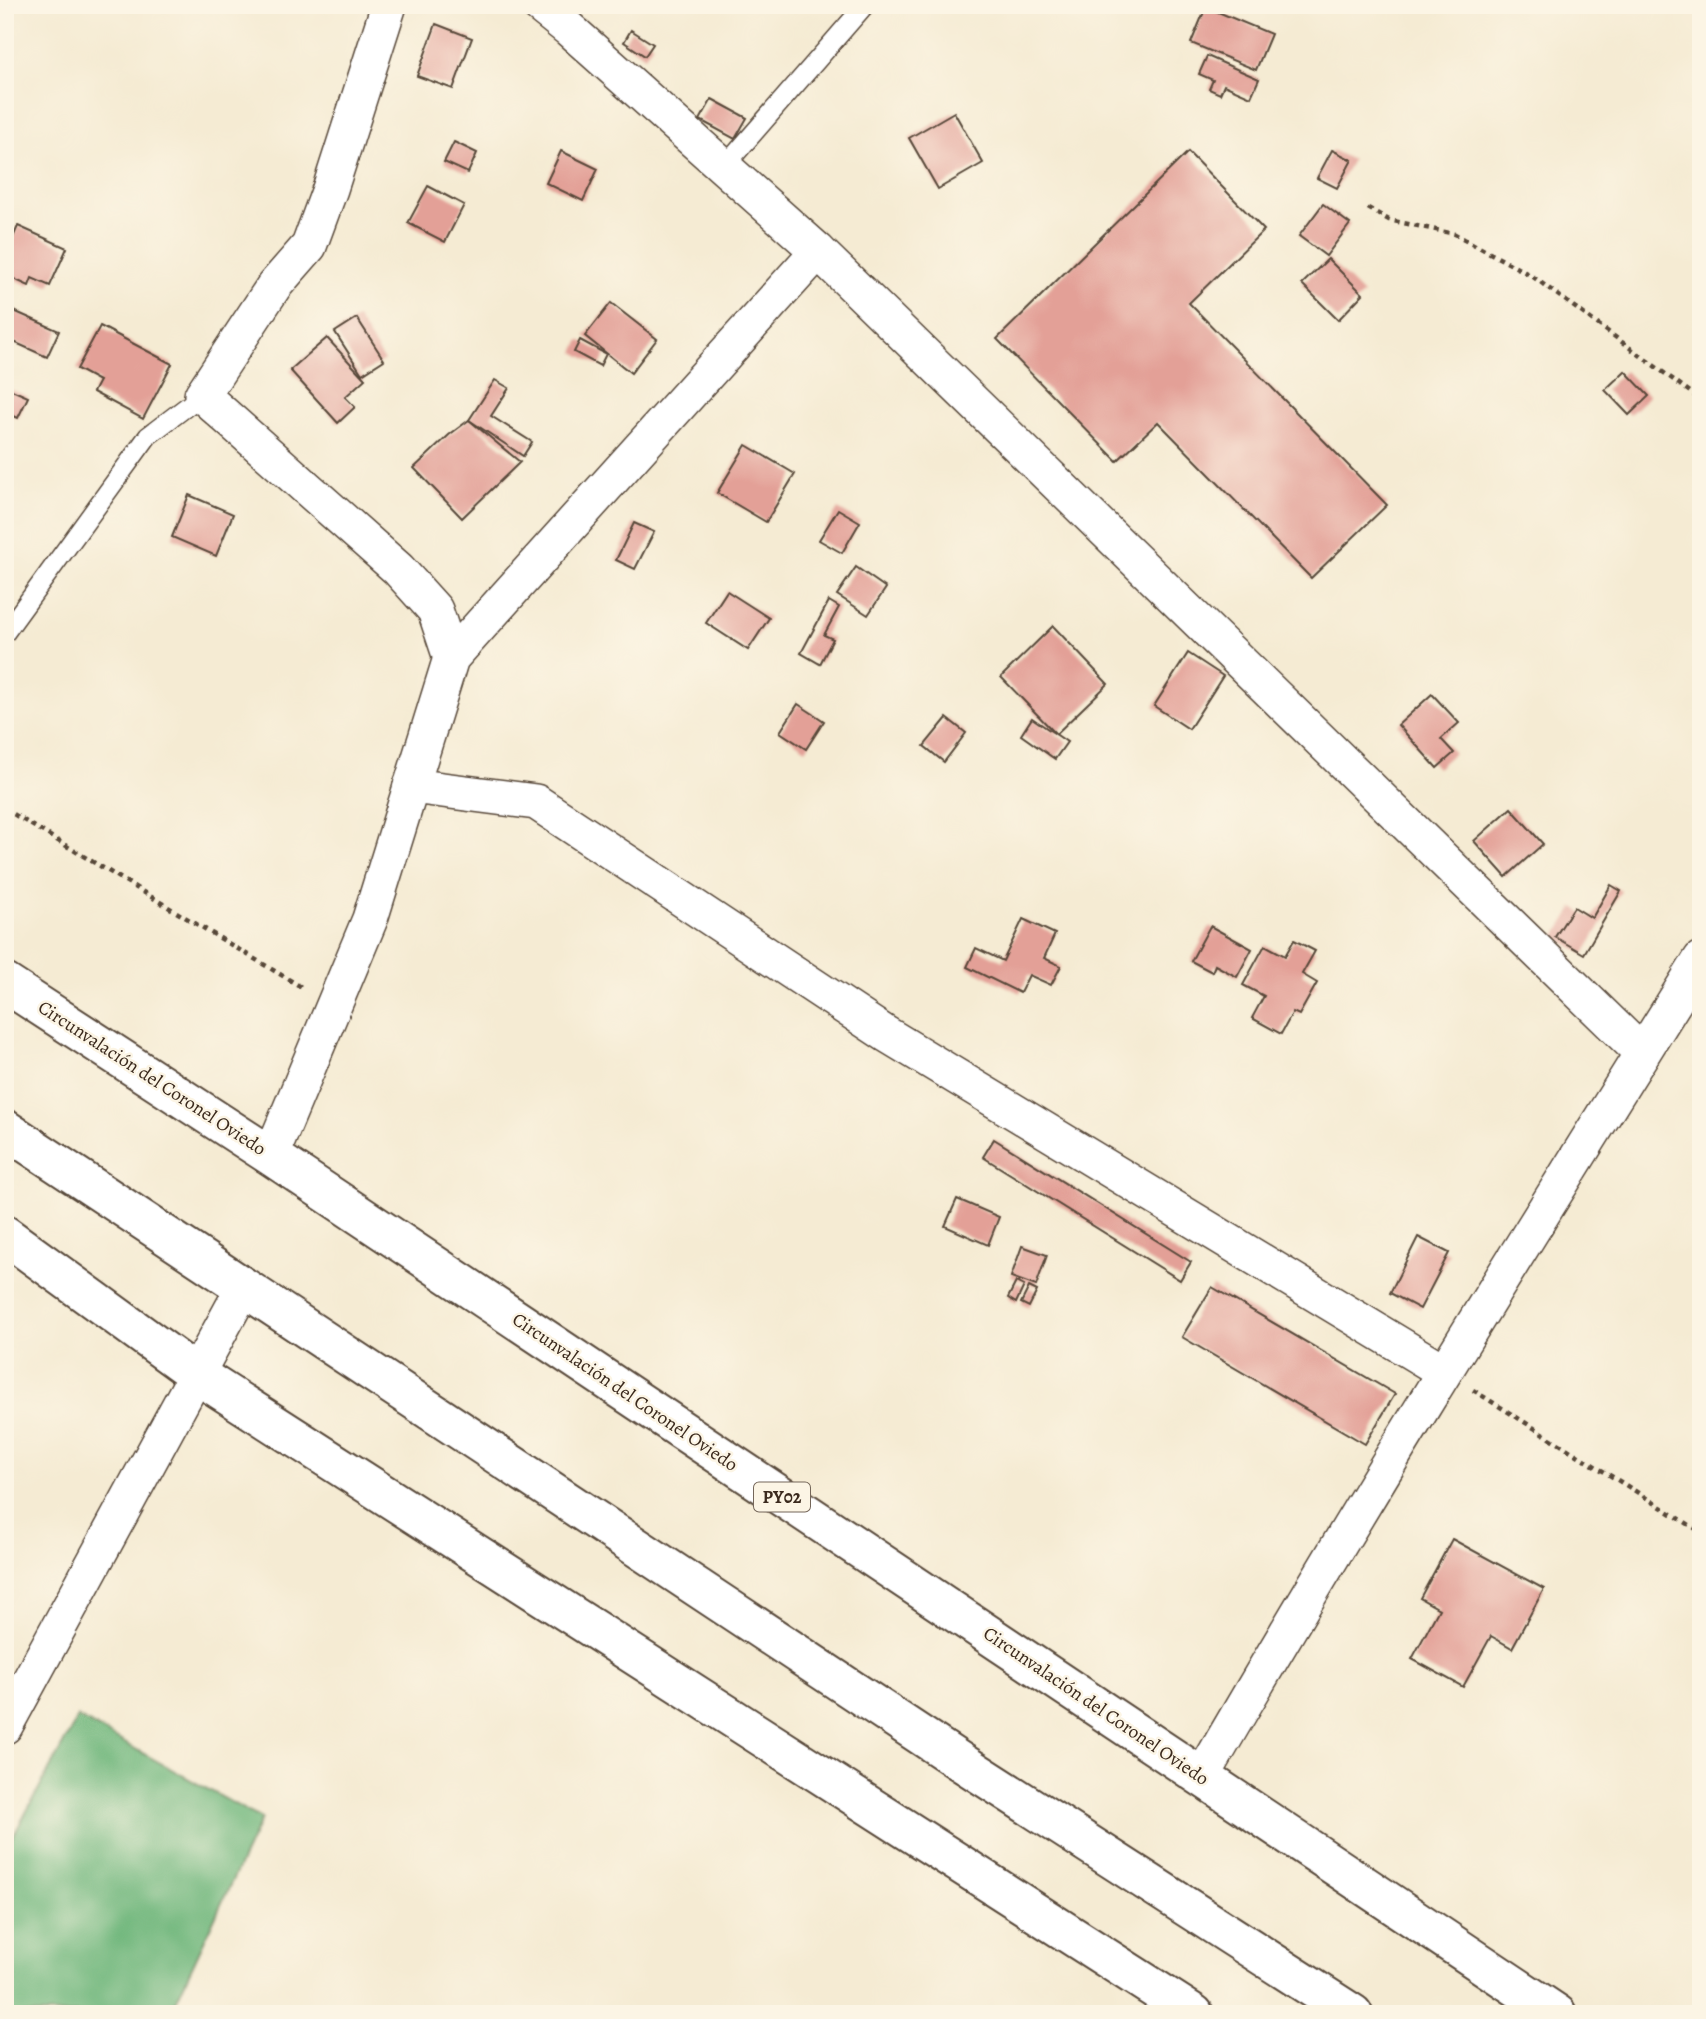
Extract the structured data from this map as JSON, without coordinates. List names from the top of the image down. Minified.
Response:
{"streets":{"main road":["Circunvalación del Coronel Oviedo","PY02"]}}
